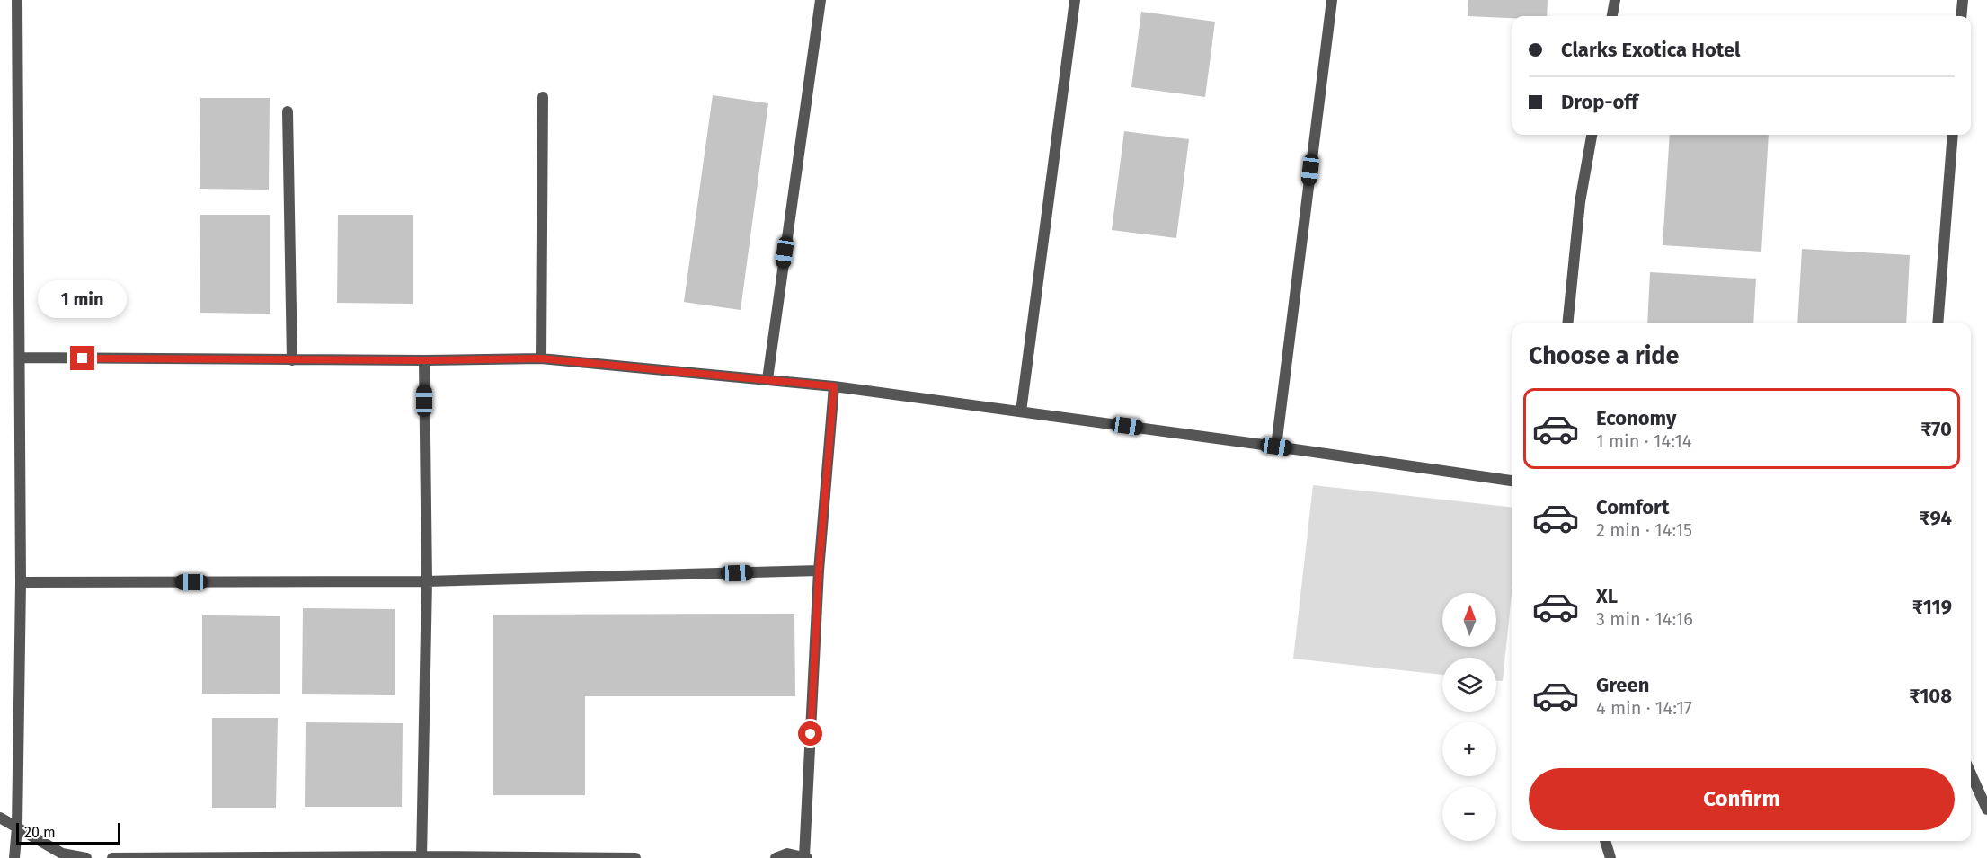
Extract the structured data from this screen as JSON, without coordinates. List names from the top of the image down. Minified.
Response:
{"scale_bar":"20 m","north":"top","page":{"banner":["Clarks Exotica Hotel","Drop-off"],"bubble":"1 min","heading":"Choose a ride","list":[{"name":"Economy","note":"1 min · 14:14","value":"₹70"},{"name":"Comfort","note":"2 min · 14:15","value":"₹94"},{"name":"XL","note":"3 min · 14:16","value":"₹119"},{"name":"Green","note":"4 min · 14:17","value":"₹108"}],"map_buttons":["+","−"],"buttons":"Confirm","scale":"20 m"}}
